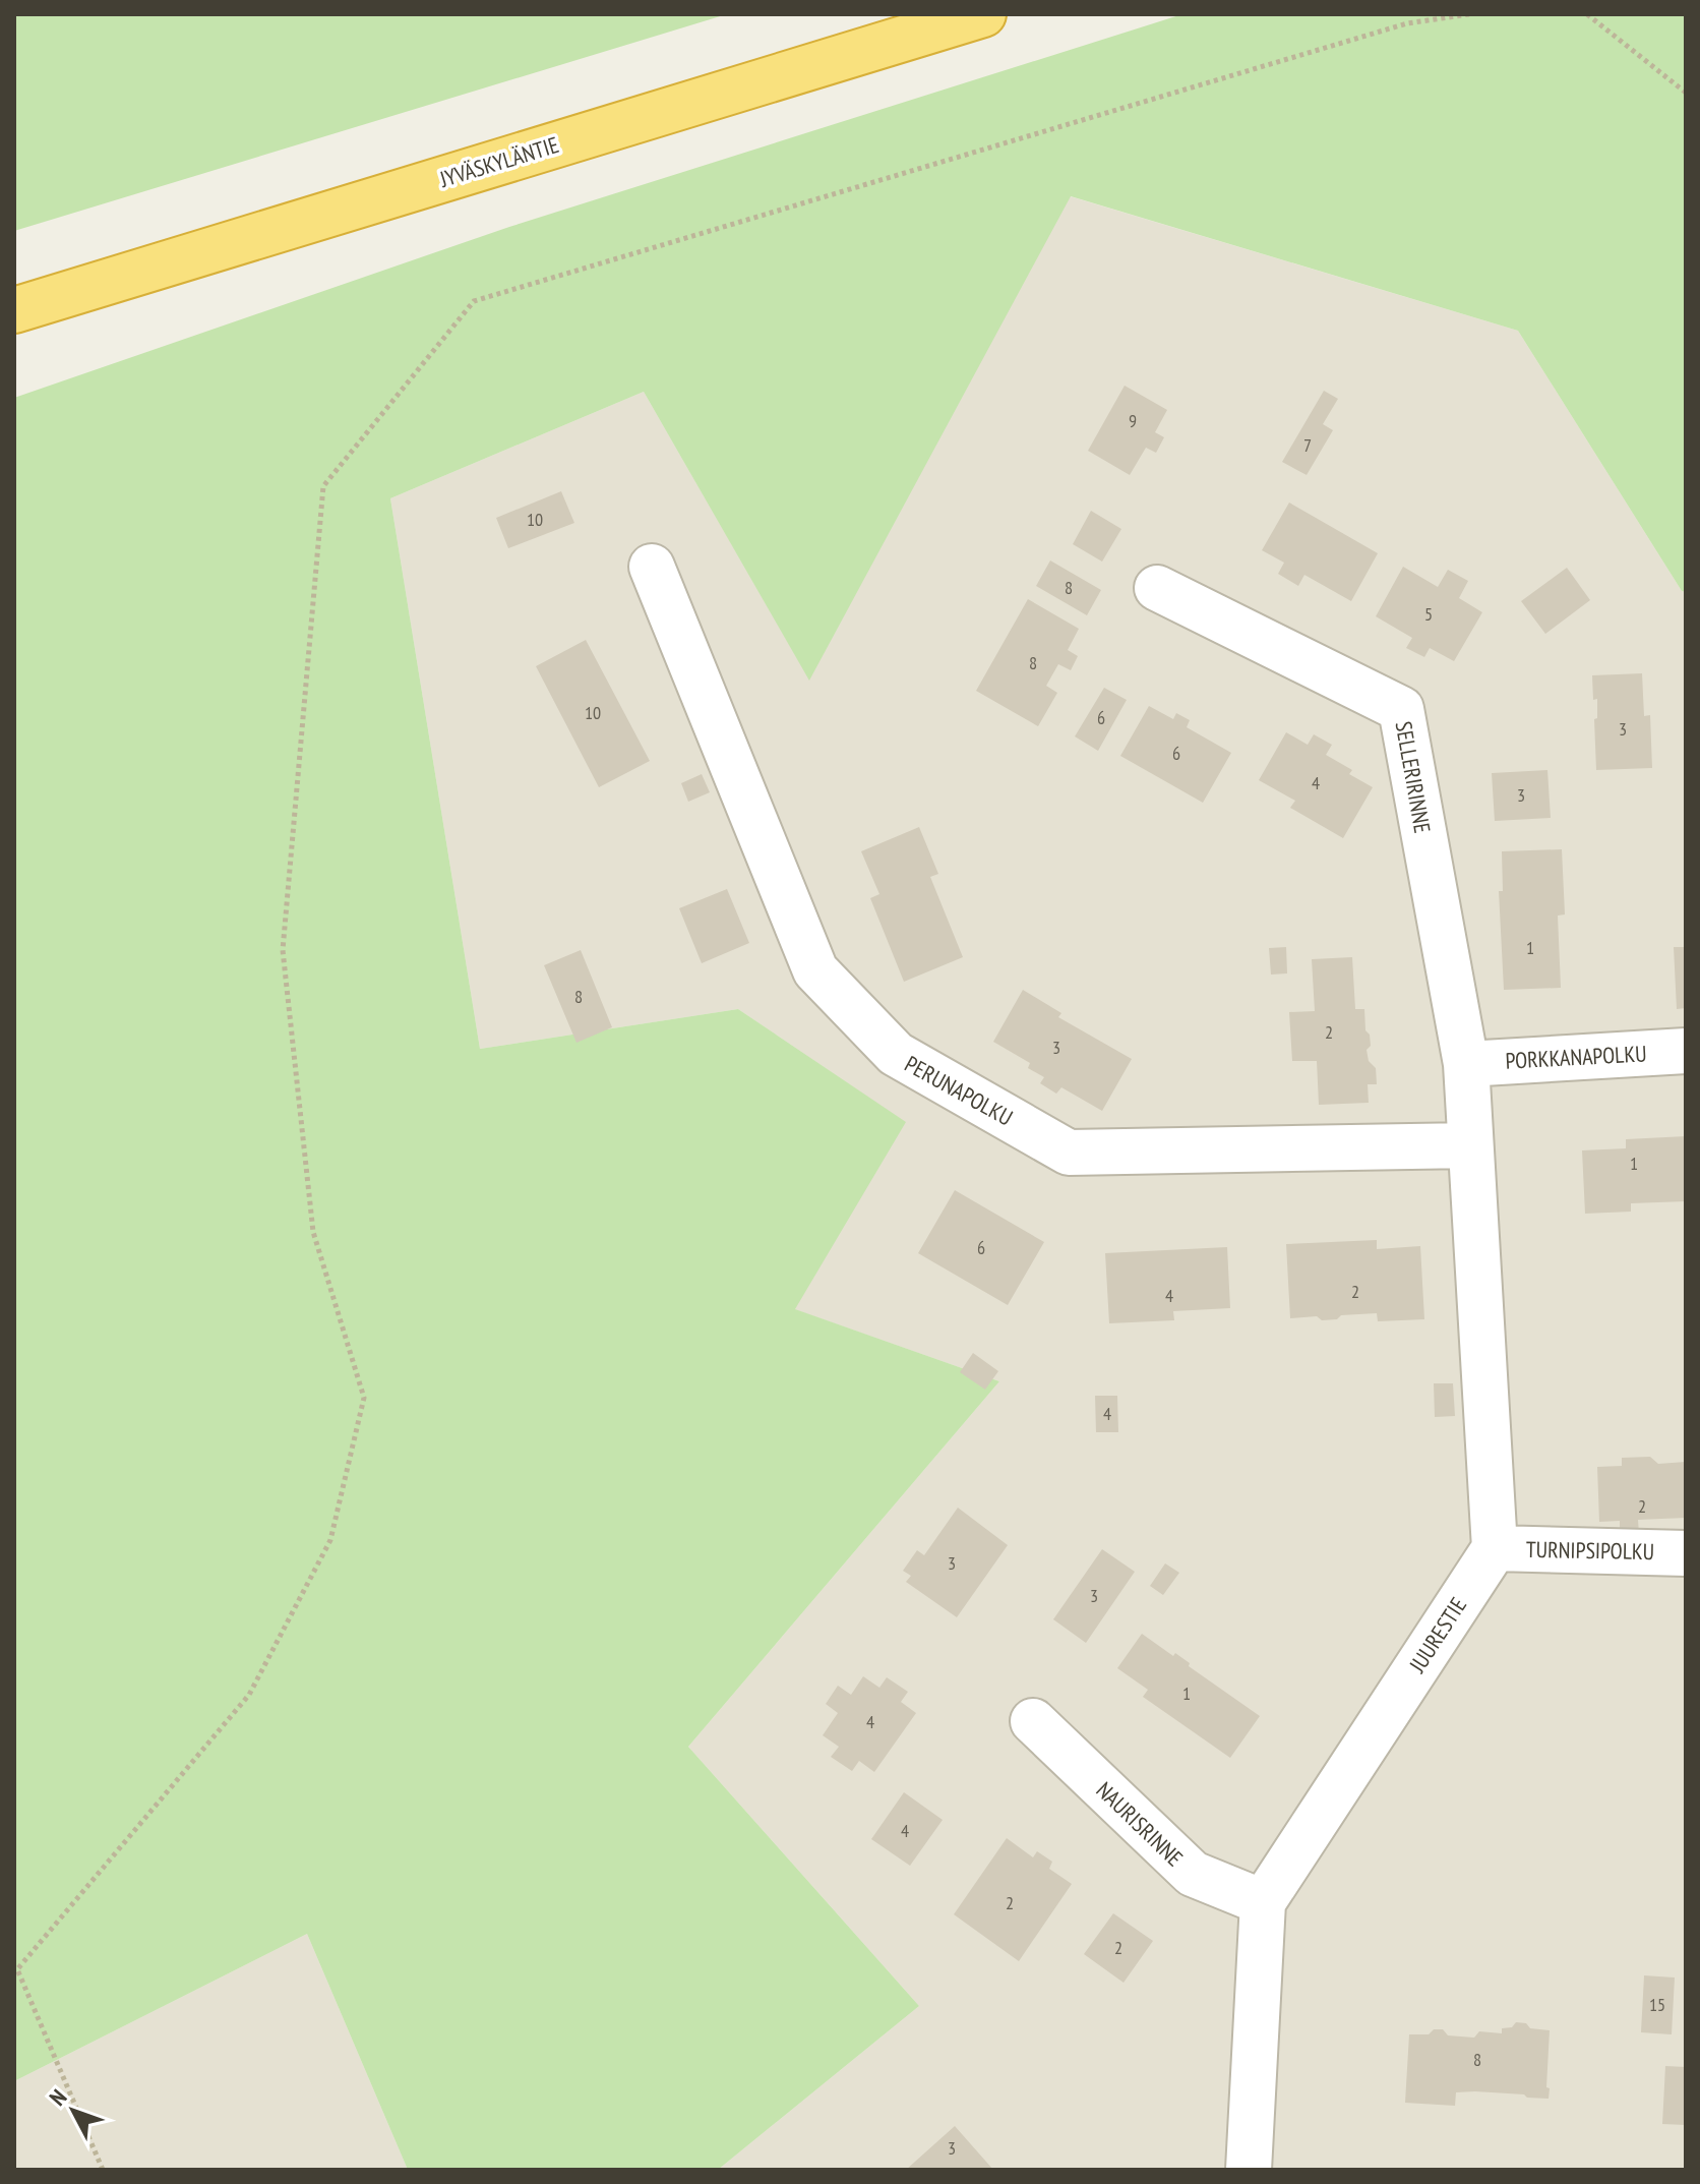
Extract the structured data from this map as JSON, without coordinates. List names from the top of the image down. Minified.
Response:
{"streets":{"highway":["JYVÄSKYLÄNTIE"],"street":["SELLERIRINNE","PORKKANAPOLKU","PERUNAPOLKU","TURNIPSIPOLKU","JUURESTIE","NAURISRINNE"]},"crossings":[["SELLERIRINNE","PORKKANAPOLKU"],["TURNIPSIPOLKU","JUURESTIE"],["JUURESTIE","NAURISRINNE"]],"house_numbers":["9","7","10","8","5","8","10","6","3","6","4","3","1","8","2","3","1","6","2","4","4","2","3","3","1","4","4","2","2","15","8","3"],"north":"top left"}
